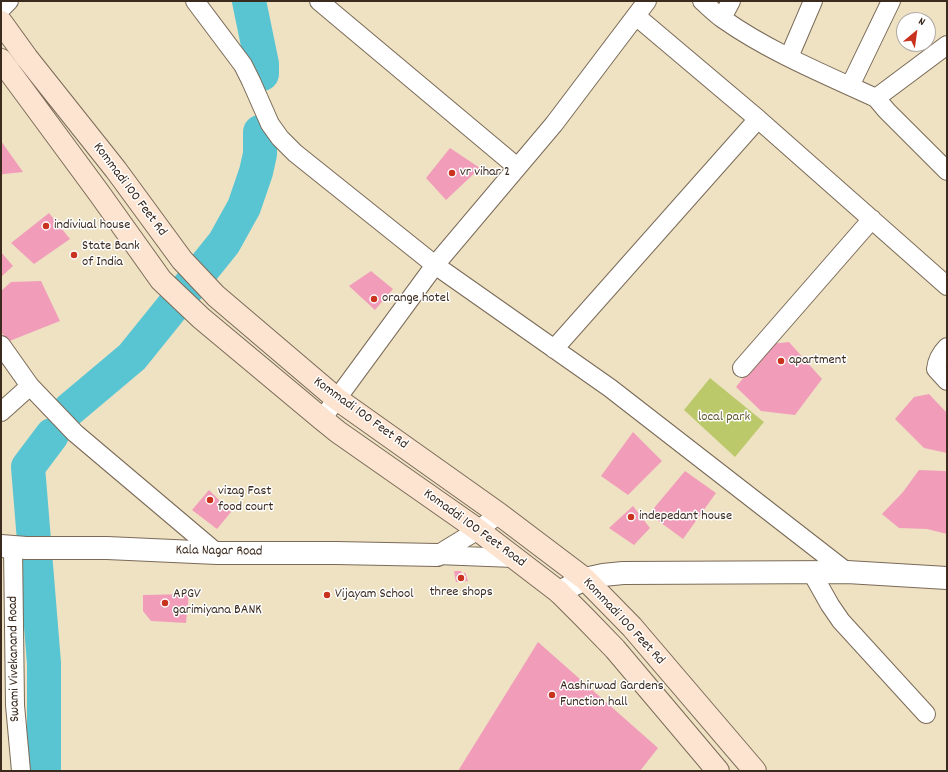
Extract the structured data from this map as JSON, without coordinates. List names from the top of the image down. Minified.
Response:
{"streets":{"main road":["Kommadi 100 Feet Rd","Komaddi 100 Feet Road"],"street":["Kala Nagar Road","Swami Vivekanand Road"]},"crossings":[["Komaddi 100 Feet Road","Kala Nagar Road"],["Kala Nagar Road","Swami Vivekanand Road"]],"parks":["local park"],"places":["vr vihar 2","indiviual house","State Bank of India","orange hotel","apartment","vizag Fast food court","indepedant house","three shops","Vijayam School","APGV garimiyana BANK","Aashirwad Gardens Function hall"],"north":"top right"}
